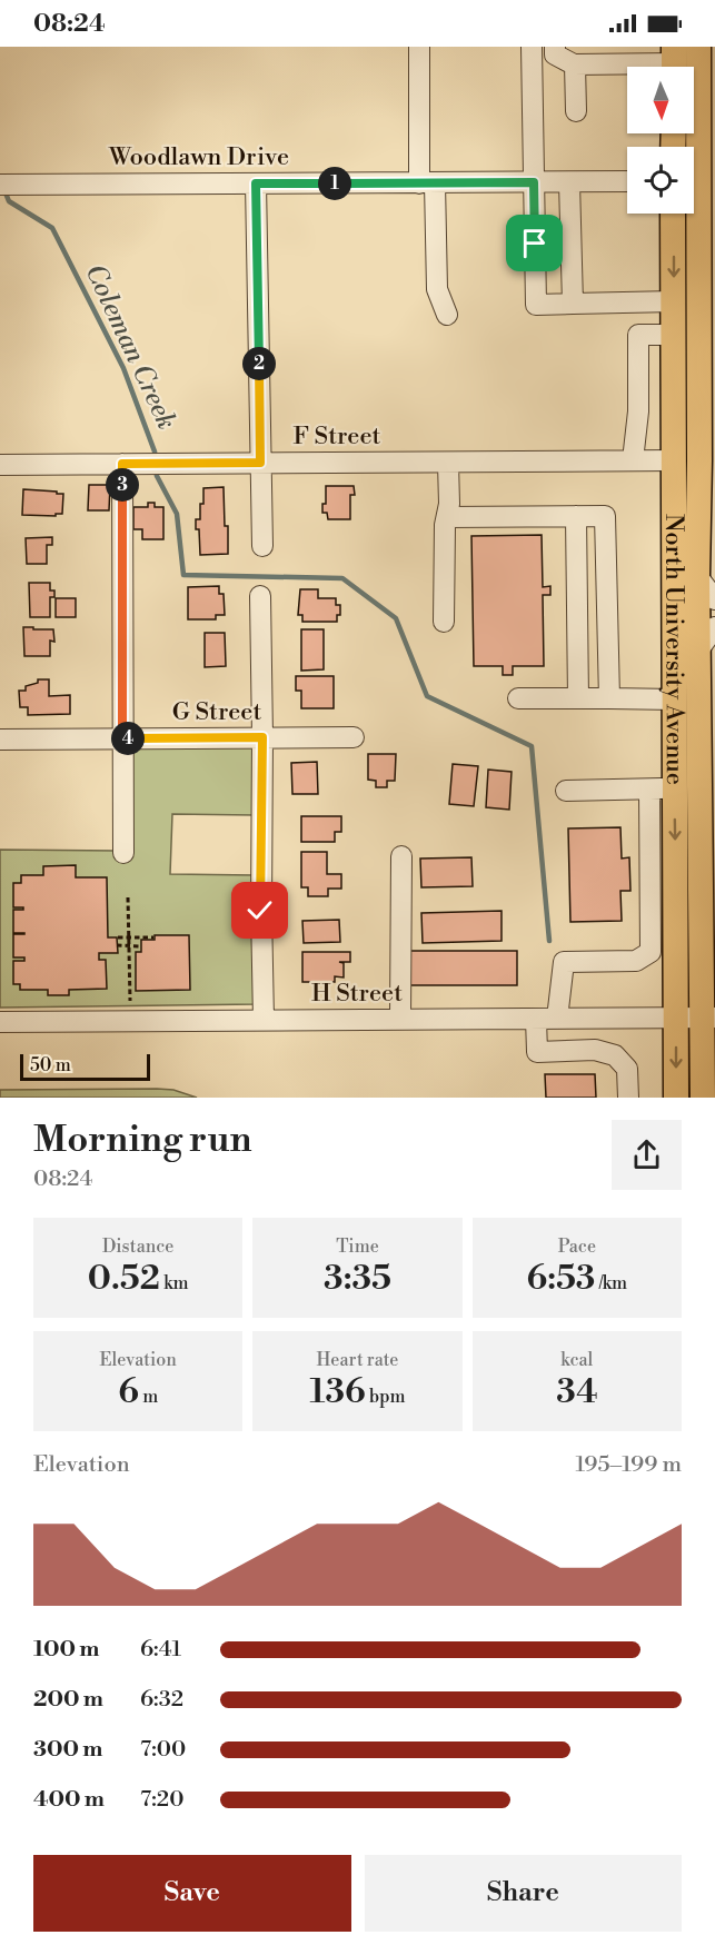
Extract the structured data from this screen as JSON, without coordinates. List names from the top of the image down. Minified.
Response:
{"streets":{"main road":["North University Avenue"],"street":["Woodlawn Drive","F Street","G Street","H Street"]},"crossings":[["F Street","North University Avenue"],["North University Avenue","H Street"]],"water":["Coleman Creek"],"scale_bar":"50 m","north":"bottom","page":{"status":"08:24","pins":["1","2","3","4"],"scale":"50 m","heading":["Morning run","08:24"],"stats":[["Distance","0.52 km"],["Time","3:35"],["Pace","6:53 /km"],["Elevation","6 m"],["Heart rate","136 bpm"],["kcal","34"]],"chart":["Elevation","195–199 m"],"list":[{"name":"100 m","note":"6:41"},{"name":"200 m","note":"6:32"},{"name":"300 m","note":"7:00"},{"name":"400 m","note":"7:20"}],"buttons":["Save","Share"]}}
